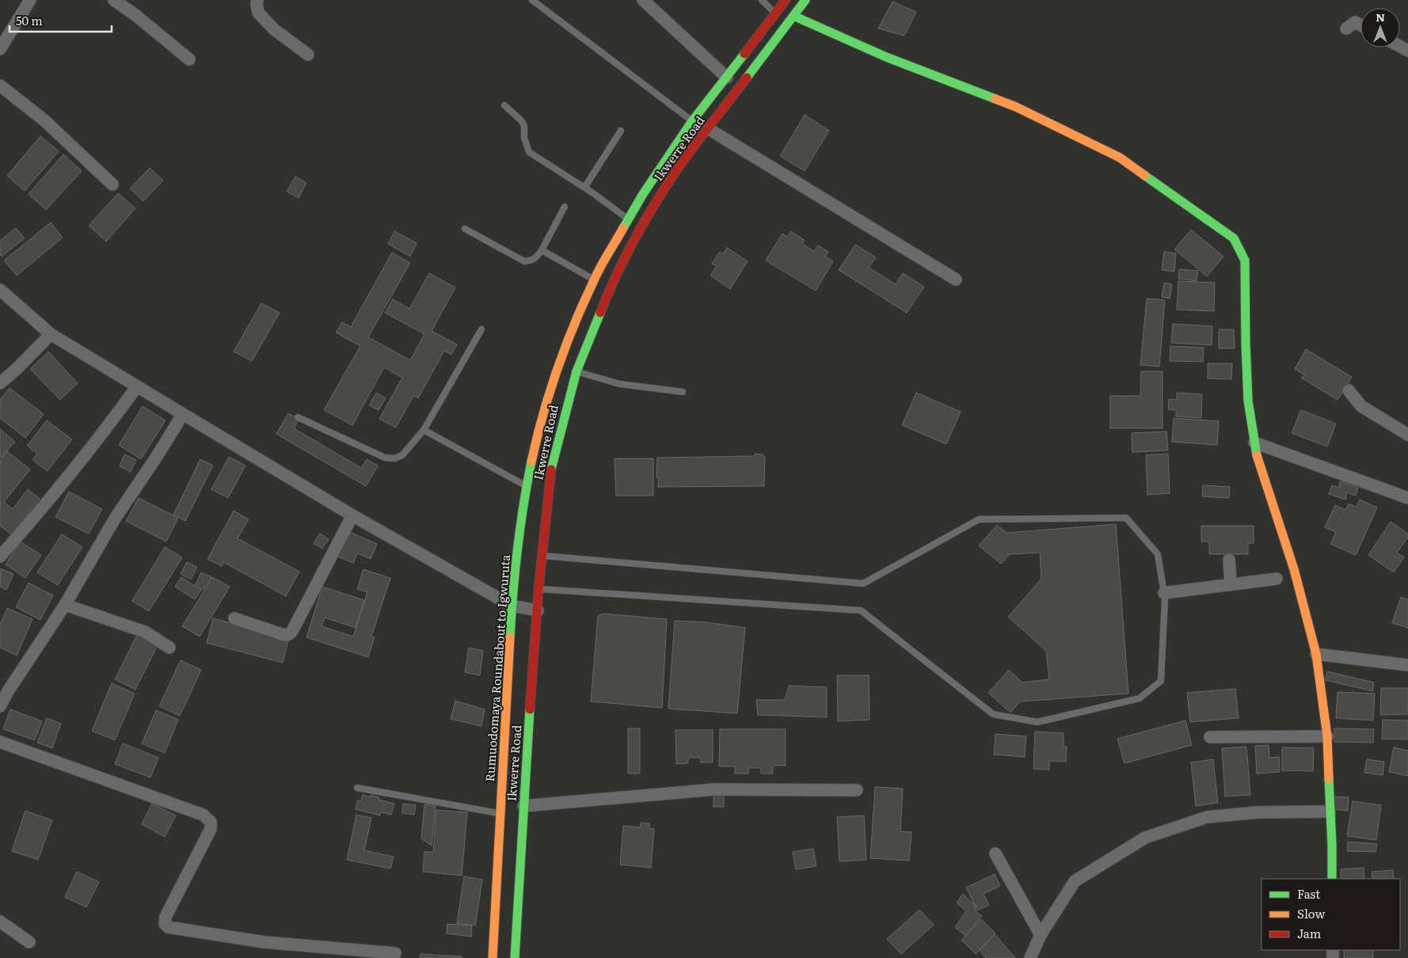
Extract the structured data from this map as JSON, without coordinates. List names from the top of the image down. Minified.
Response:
{"streets":{"main road":["Ikwerre Road","Rumuodomaya Roundabout to Igwuruta"]},"legend":["Fast","Slow","Jam"],"scale_bar":"50 m","north":"top"}
